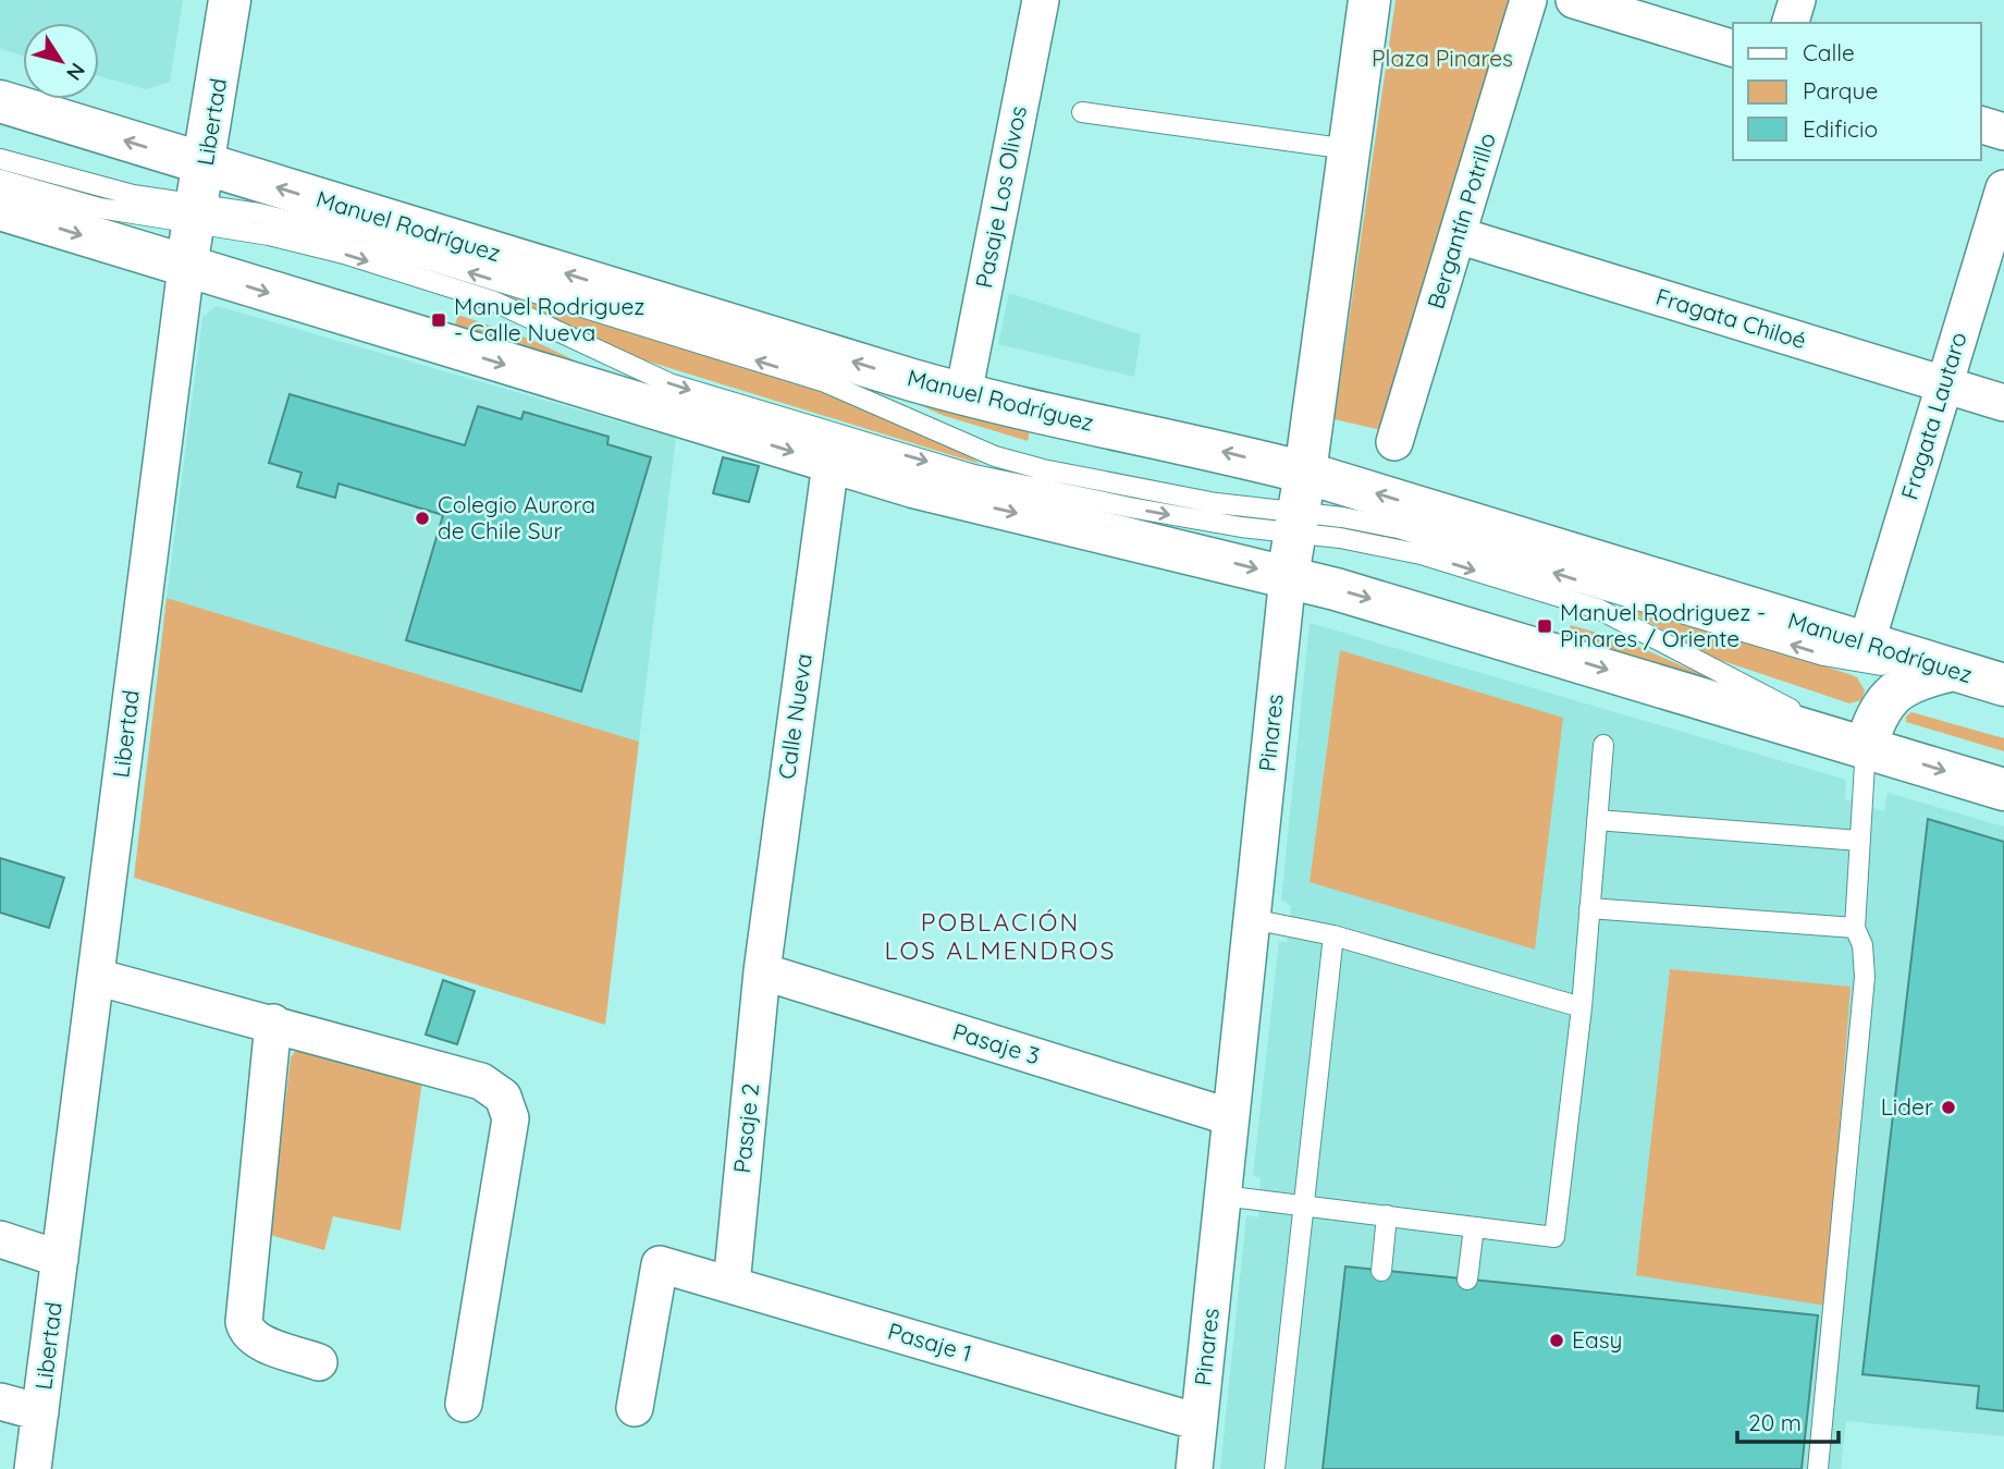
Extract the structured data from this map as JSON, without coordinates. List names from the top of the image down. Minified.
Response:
{"streets":{"main road":["Libertad","Manuel Rodríguez","Pinares"],"street":["Pasaje Los Olivos","Bergantín Potrillo","Fragata Chiloé","Fragata Lautaro","Calle Nueva","Pasaje 3","Pasaje 2","Pasaje 1"]},"crossings":[["Libertad","Manuel Rodríguez"],["Pasaje Los Olivos","Manuel Rodríguez"],["Bergantín Potrillo","Fragata Chiloé"],["Manuel Rodríguez","Fragata Lautaro"],["Manuel Rodríguez","Pinares"],["Fragata Chiloé","Fragata Lautaro"],["Calle Nueva","Pasaje 3"],["Calle Nueva","Pasaje 2"],["Pinares","Pasaje 3"],["Pinares","Pasaje 1"],["Pasaje 3","Pasaje 2"],["Pasaje 2","Pasaje 1"]],"districts":["POBLACIÓN LOS ALMENDROS"],"parks":["Plaza Pinares"],"places":{"transit":["Manuel Rodriguez - Calle Nueva","Manuel Rodriguez - Pinares / Oriente"],"other":["Colegio Aurora de Chile Sur","Lider","Easy"]},"legend":["Calle","Parque","Edificio"],"scale_bar":"20 m","north":"bottom right"}
